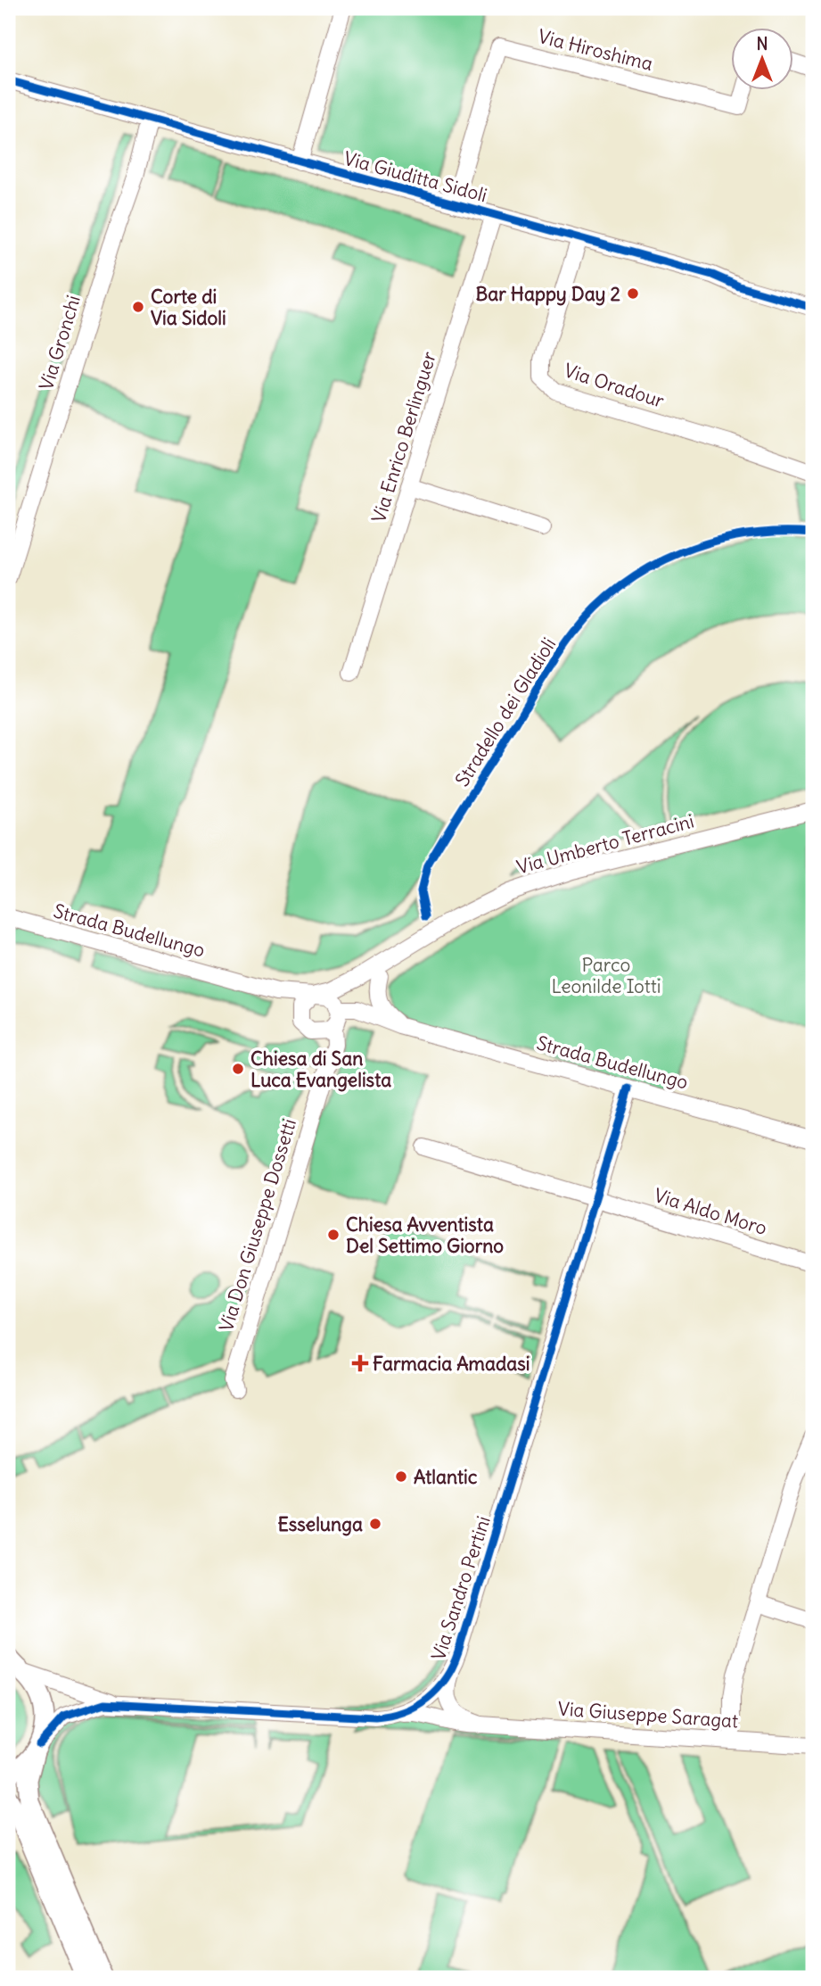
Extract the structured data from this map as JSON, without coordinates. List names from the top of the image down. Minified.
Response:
{"streets":{"street":["Via Hiroshima","Via Giuditta Sidoli","Via Gronchi","Via Oradour","Via Enrico Berlinguer","Via Umberto Terracini","Strada Budellungo","Via Aldo Moro","Via Don Giuseppe Dossetti","Via Sandro Pertini","Via Giuseppe Saragat"],"cycle path":["Stradello dei Gladioli"]},"crossings":[["Via Hiroshima","Via Giuditta Sidoli"],["Via Giuditta Sidoli","Via Gronchi"],["Via Giuditta Sidoli","Via Oradour"],["Via Giuditta Sidoli","Via Enrico Berlinguer"],["Via Umberto Terracini","Strada Budellungo"],["Via Umberto Terracini","Via Don Giuseppe Dossetti"],["Strada Budellungo","Via Don Giuseppe Dossetti"],["Strada Budellungo","Via Sandro Pertini"],["Via Aldo Moro","Via Sandro Pertini"],["Via Sandro Pertini","Via Giuseppe Saragat"]],"parks":["Parco Leonilde Iotti"],"places":{"other":["Bar Happy Day 2","Corte di Via Sidoli","Chiesa di San Luca Evangelista","Chiesa Avventista Del Settimo Giorno","Atlantic","Esselunga"],"health":["Farmacia Amadasi"]},"north":"top"}
